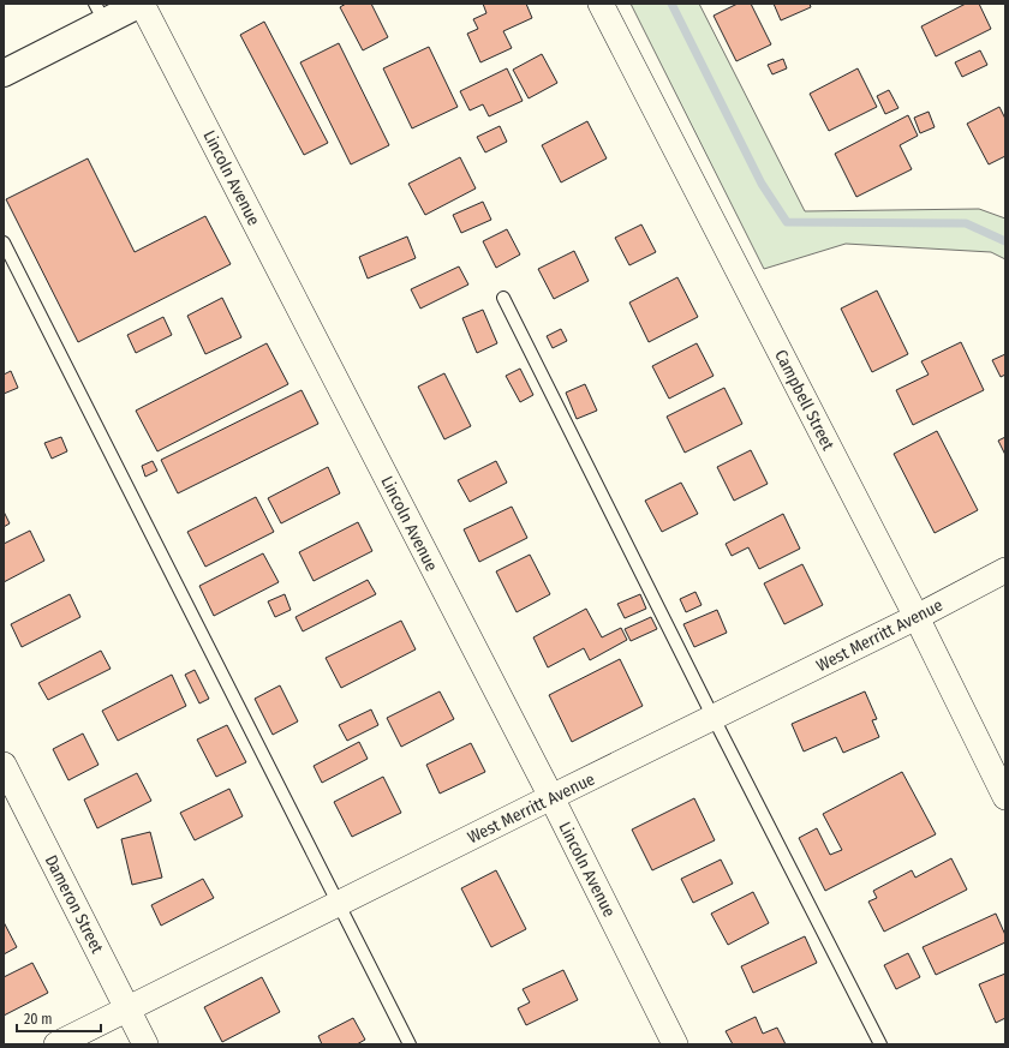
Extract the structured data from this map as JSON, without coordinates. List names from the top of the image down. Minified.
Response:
{"streets":{"street":["Lincoln Avenue","Campbell Street","West Merritt Avenue","Dameron Street"]},"crossings":[["Lincoln Avenue","West Merritt Avenue"],["Campbell Street","West Merritt Avenue"],["West Merritt Avenue","Dameron Street"]],"scale_bar":"20 m"}
